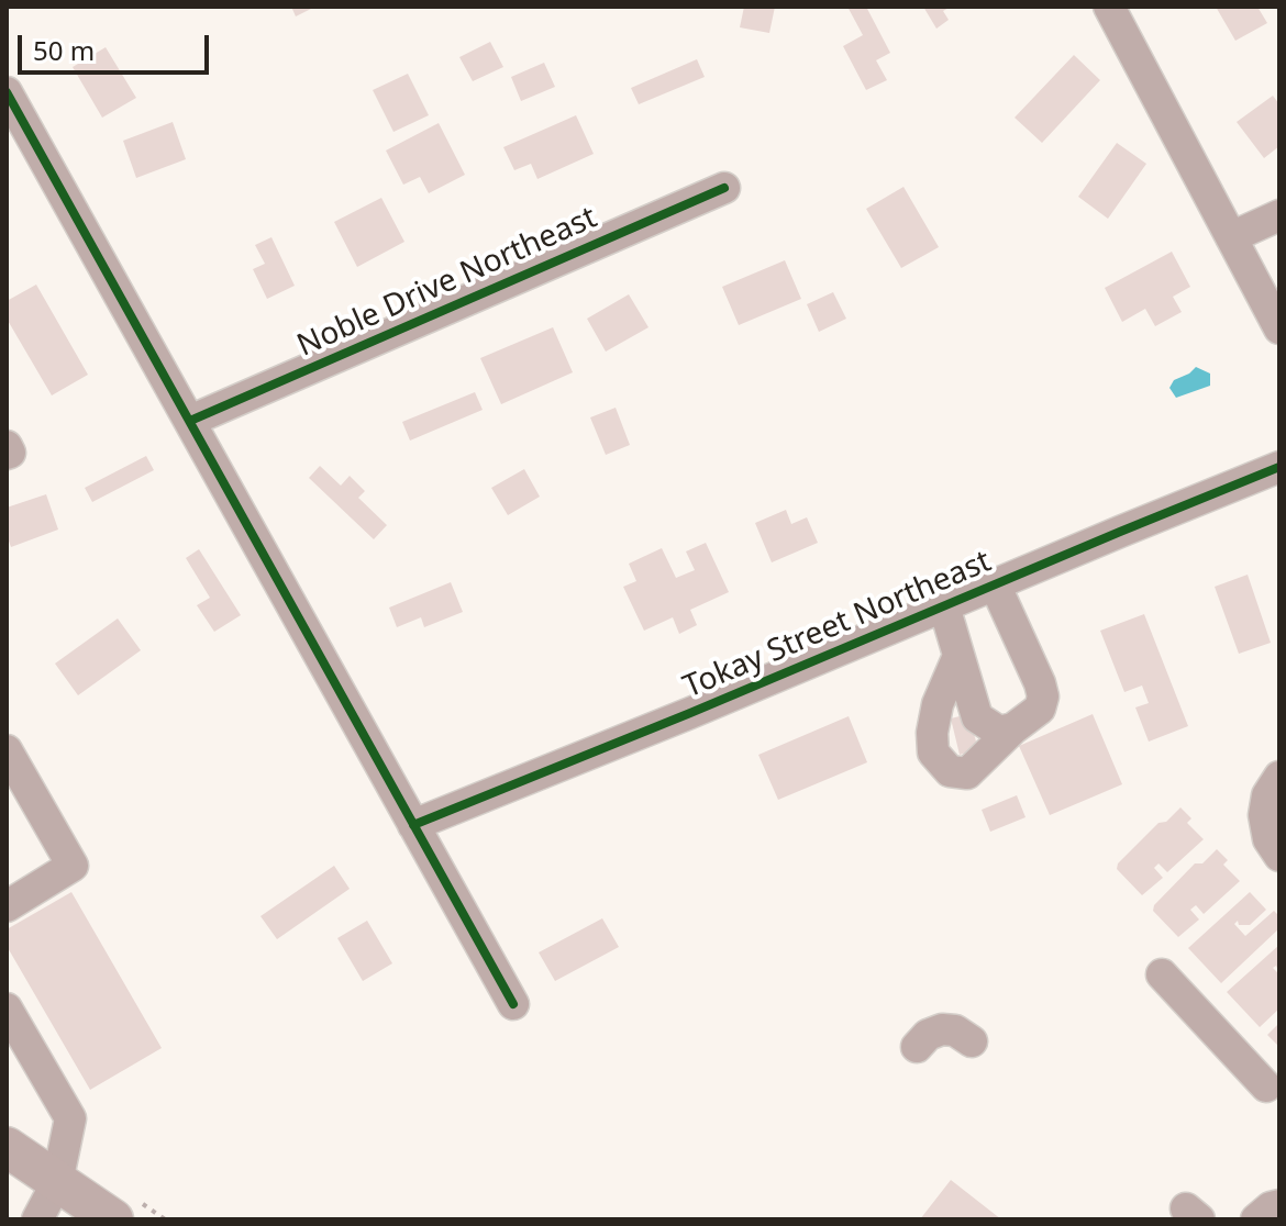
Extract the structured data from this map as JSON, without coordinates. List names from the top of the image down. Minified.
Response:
{"streets":{"street":["Noble Drive Northeast","Tokay Street Northeast"]},"scale_bar":"50 m"}
